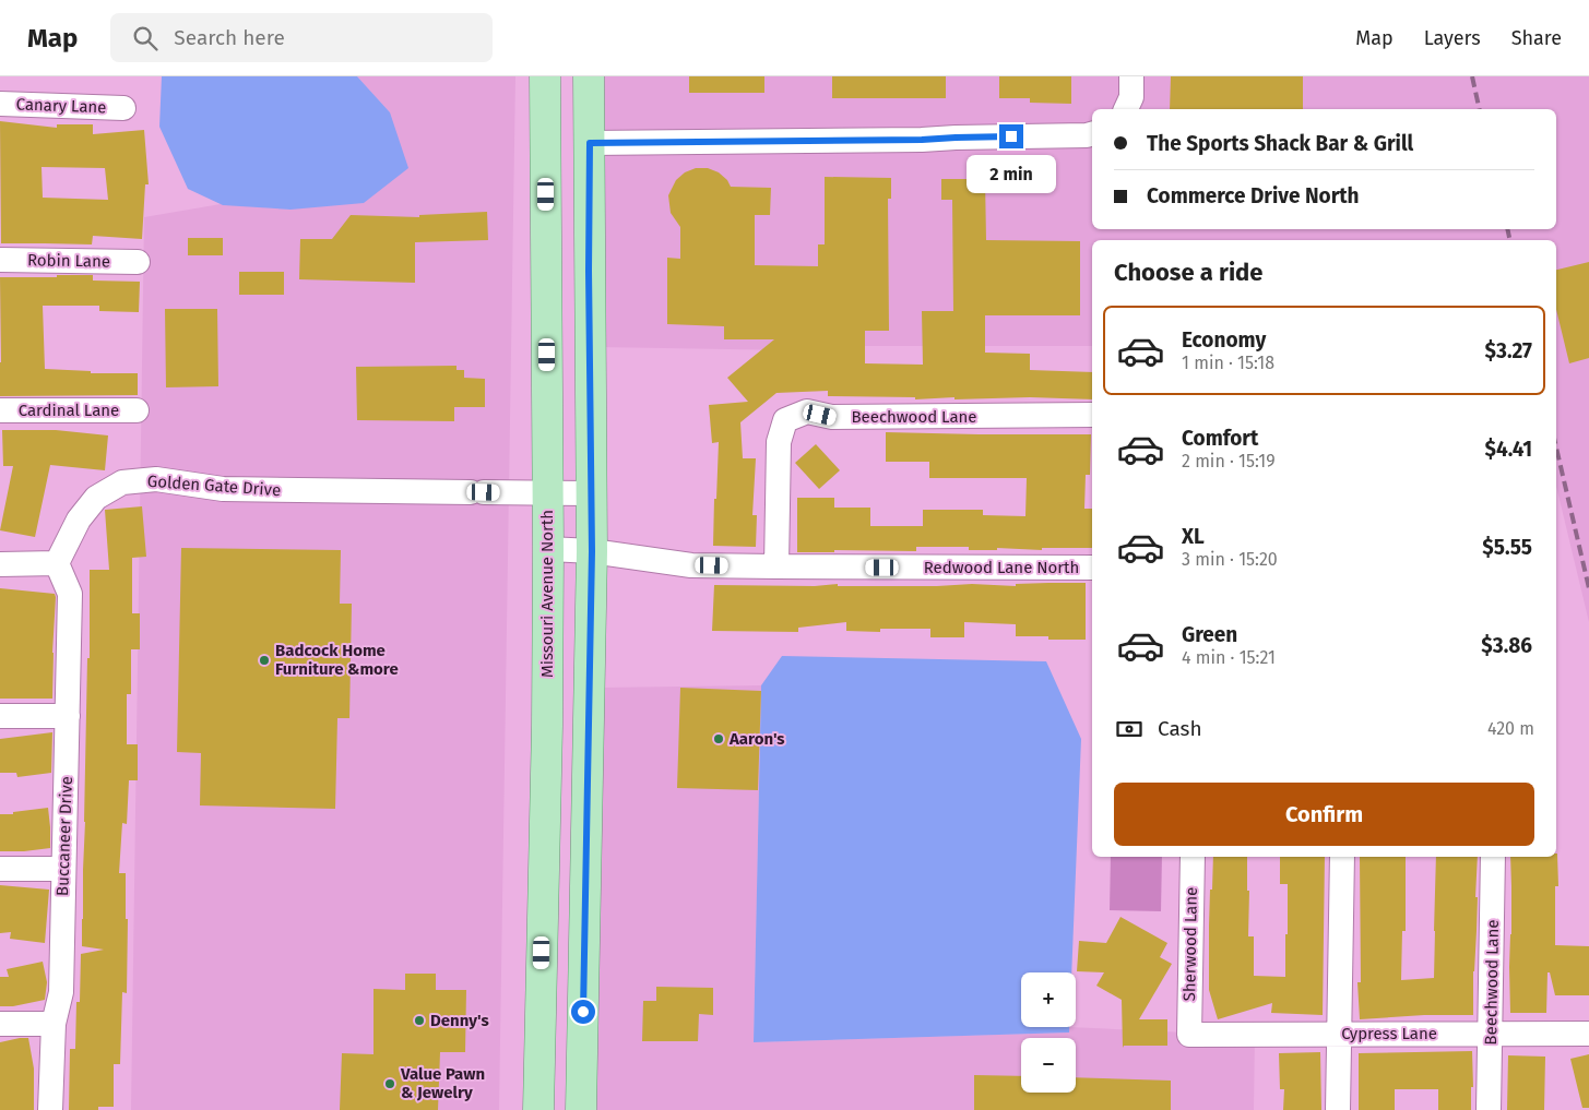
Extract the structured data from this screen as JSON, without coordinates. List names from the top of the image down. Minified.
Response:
{"streets":{"main road":["Missouri Avenue North"],"street":["Canary Lane","Robin Lane","Cardinal Lane","Beechwood Lane","Golden Gate Drive","Redwood Lane North","Buccaneer Drive","Sherwood Lane","Cypress Lane"]},"crossings":[["Beechwood Lane","Redwood Lane North"],["Beechwood Lane","Cypress Lane"],["Golden Gate Drive","Missouri Avenue North"],["Golden Gate Drive","Buccaneer Drive"],["Redwood Lane North","Missouri Avenue North"],["Sherwood Lane","Cypress Lane"]],"places":["Badcock Home Furniture &more","Aaron's","Denny's","Value Pawn & Jewelry"],"page":{"header":"Map","search":"Search here","nav":["Map","Layers","Share"],"banner":["The Sports Shack Bar & Grill","Commerce Drive North"],"bubble":"2 min","heading":"Choose a ride","list":[{"name":"Economy","note":"1 min · 15:18","value":"$3.27"},{"name":"Comfort","note":"2 min · 15:19","value":"$4.41"},{"name":"XL","note":"3 min · 15:20","value":"$5.55"},{"name":"Green","note":"4 min · 15:21","value":"$3.86"}],"pay":["Cash","420 m"],"buttons":"Confirm","map_buttons":["+","−"]}}
